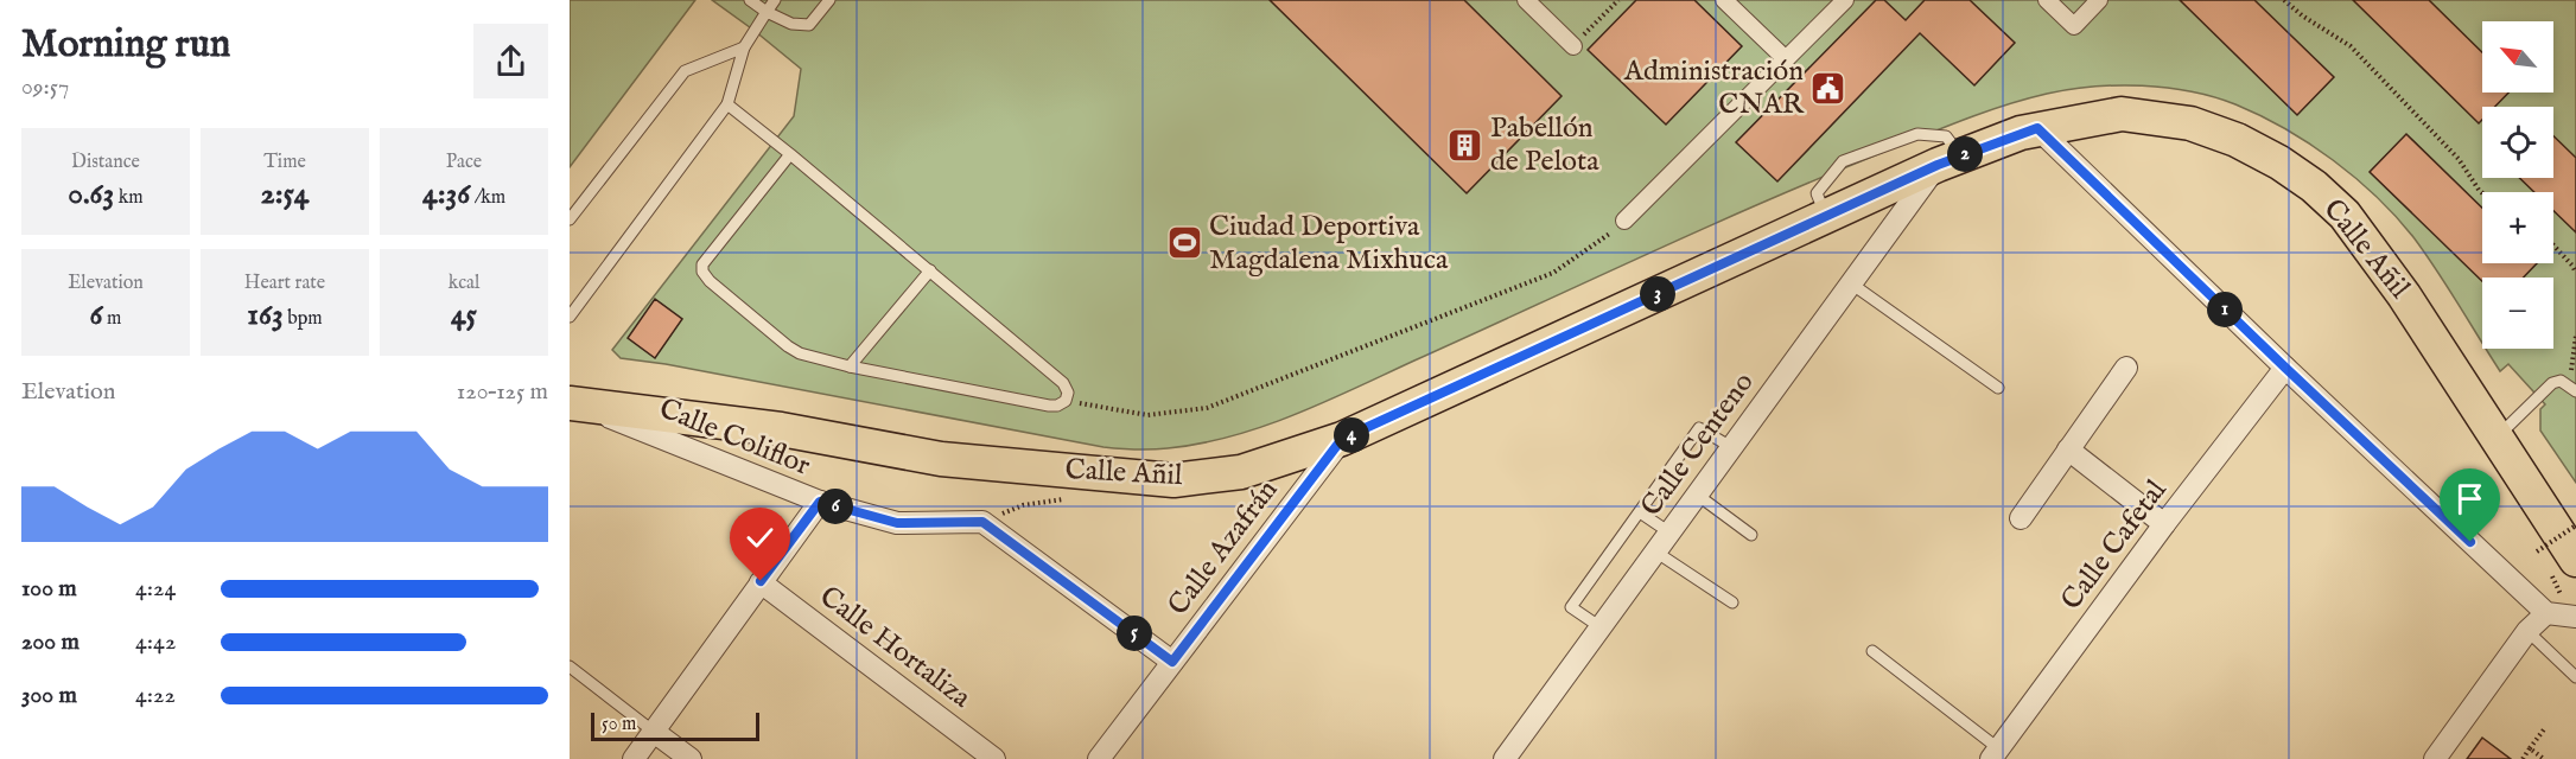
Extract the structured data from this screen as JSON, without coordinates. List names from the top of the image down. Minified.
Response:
{"streets":{"main road":["Calle Añil"],"street":["Calle Coliflor","Calle Centeno","Calle Cafetal","Calle Azafrán","Calle Hortaliza"]},"crossings":[["Calle Añil","Calle Coliflor"],["Calle Añil","Calle Centeno"],["Calle Añil","Calle Azafrán"],["Calle Coliflor","Calle Azafrán"]],"places":{"public building":["Administración CNAR"],"building":["Pabellón de Pelota"],"sports":["Ciudad Deportiva Magdalena Mixhuca"]},"scale_bar":"50 m","north":"top left","page":{"heading":["Morning run","09:57"],"map_buttons":["+","−"],"stats":[["Distance","0.63 km"],["Time","2:54"],["Pace","4:36 /km"],["Elevation","6 m"],["Heart rate","163 bpm"],["kcal","45"]],"pins":["2","3","1","4","6","5"],"chart":["Elevation","120–125 m"],"list":[{"name":"100 m","note":"4:24"},{"name":"200 m","note":"4:42"},{"name":"300 m","note":"4:22"}],"scale":"50 m"}}
